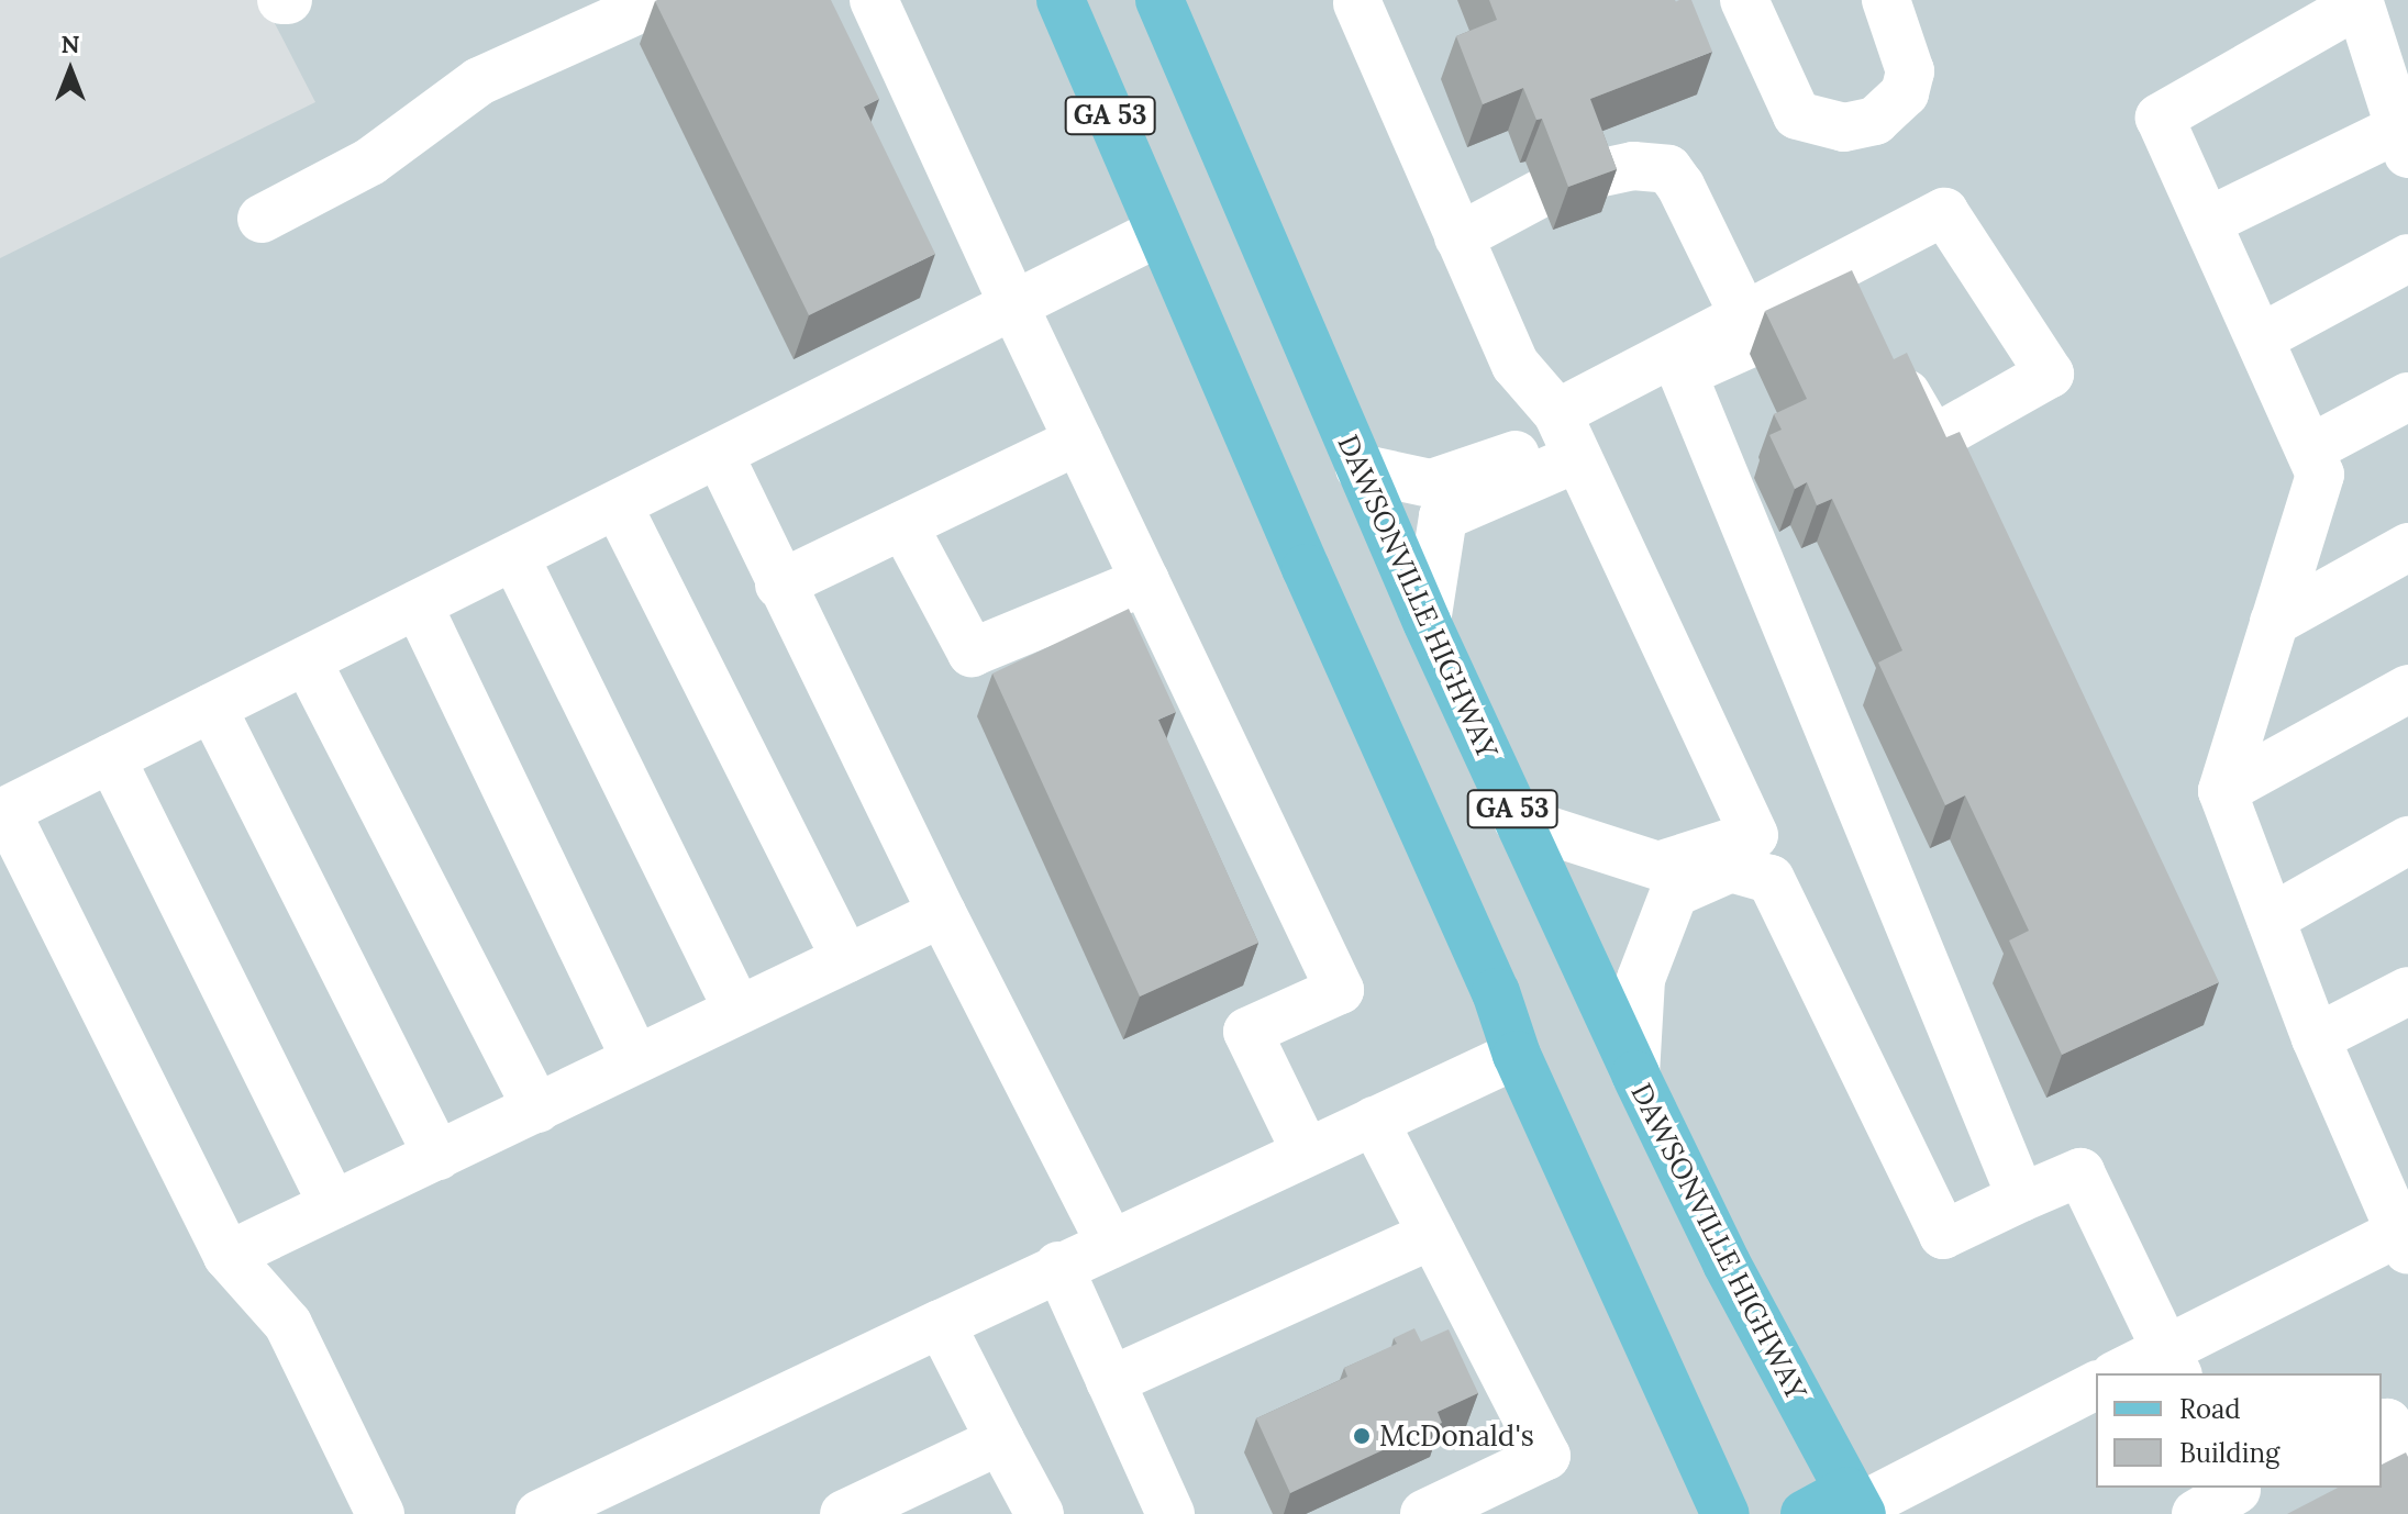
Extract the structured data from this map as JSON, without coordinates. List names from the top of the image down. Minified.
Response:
{"streets":{"main road":["GA 53","DAWSONVILLE HIGHWAY"]},"places":["McDonald's"],"legend":["Road","Building"],"north":"top"}
